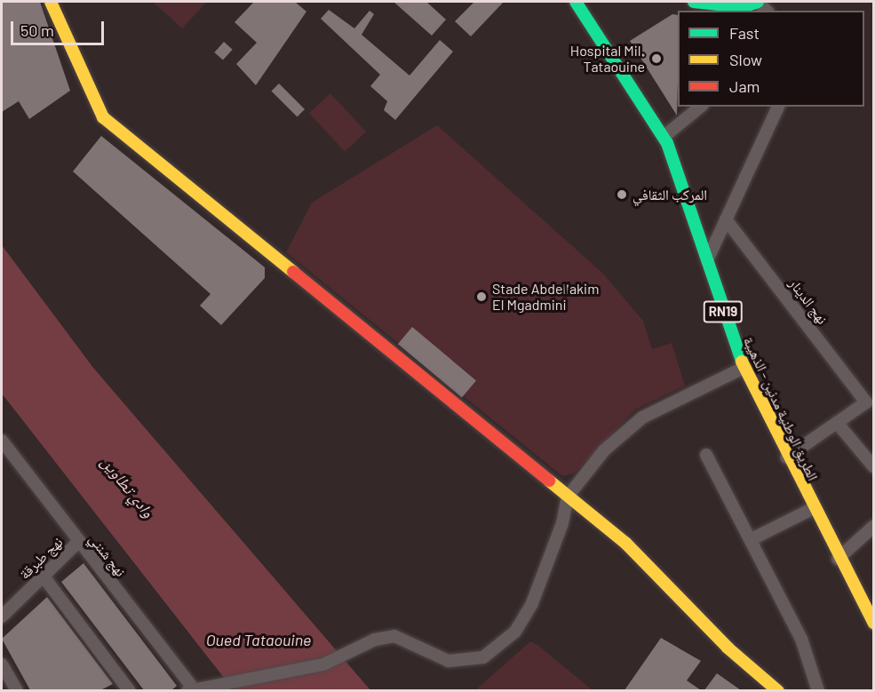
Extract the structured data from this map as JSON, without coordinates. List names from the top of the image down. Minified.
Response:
{"streets":{"street":["نهج الدينار","RN19","الطريق الوطنية مدنين - الذهيبة","نهج شنني","نهج طبرقة"]},"crossings":[["نهج شنني","نهج طبرقة"]],"water":["وادي تطاوين","Oued Tataouine"],"places":["Hospital Mil. Tataouine","المركب الثقافي","Stade Abdelاakim El Mgadmini"],"legend":["Fast","Slow","Jam"],"scale_bar":"50 m"}
